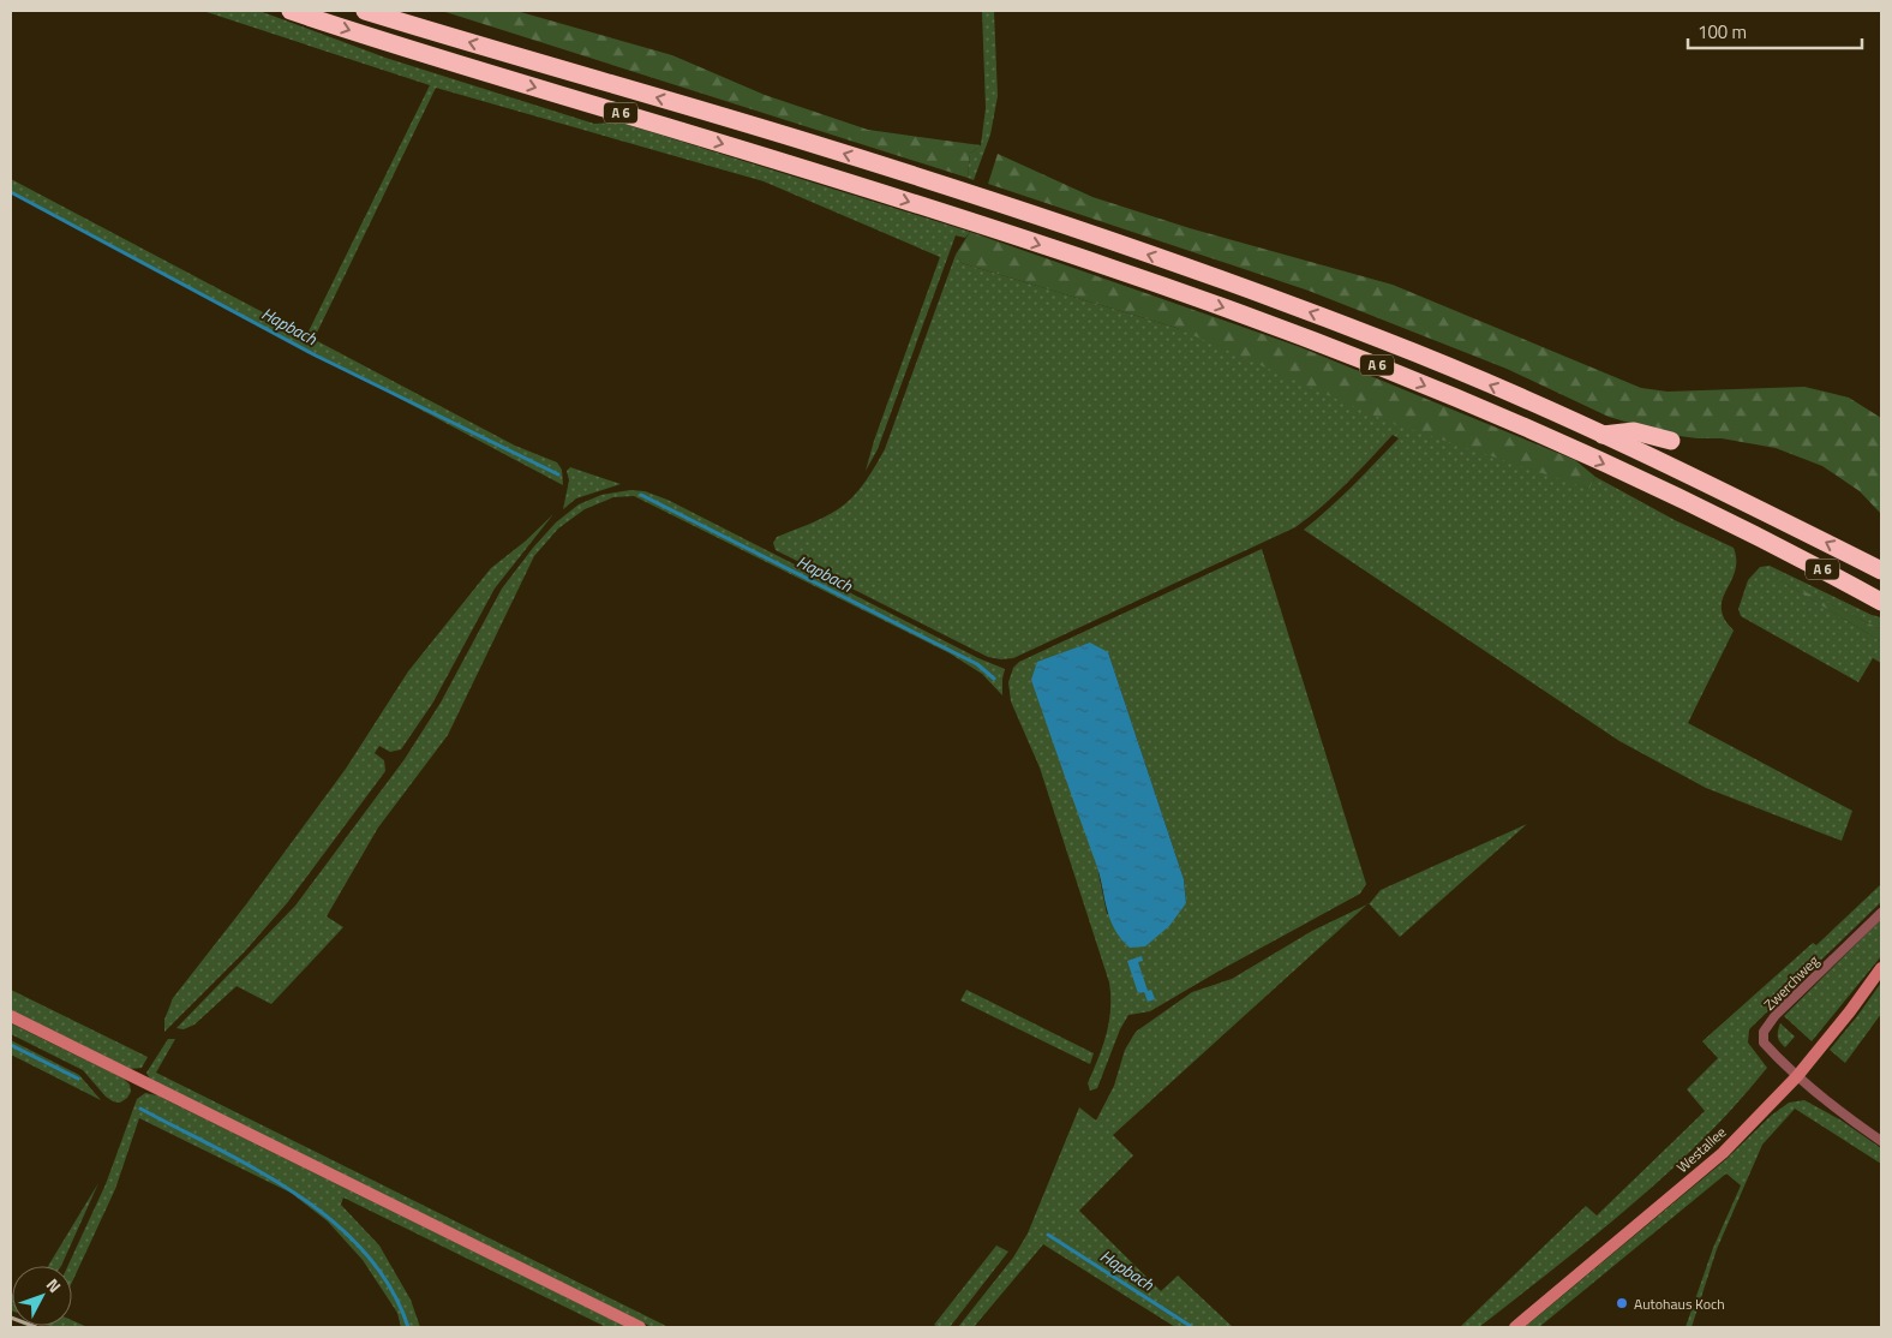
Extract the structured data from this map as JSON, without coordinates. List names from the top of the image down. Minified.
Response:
{"streets":{"highway":["A 6"],"main road":["Westallee"],"street":["Zwerchweg"]},"crossings":[["Zwerchweg","Westallee"]],"water":["Hapbach"],"places":["Autohaus Koch"],"scale_bar":"100 m","north":"top right"}
